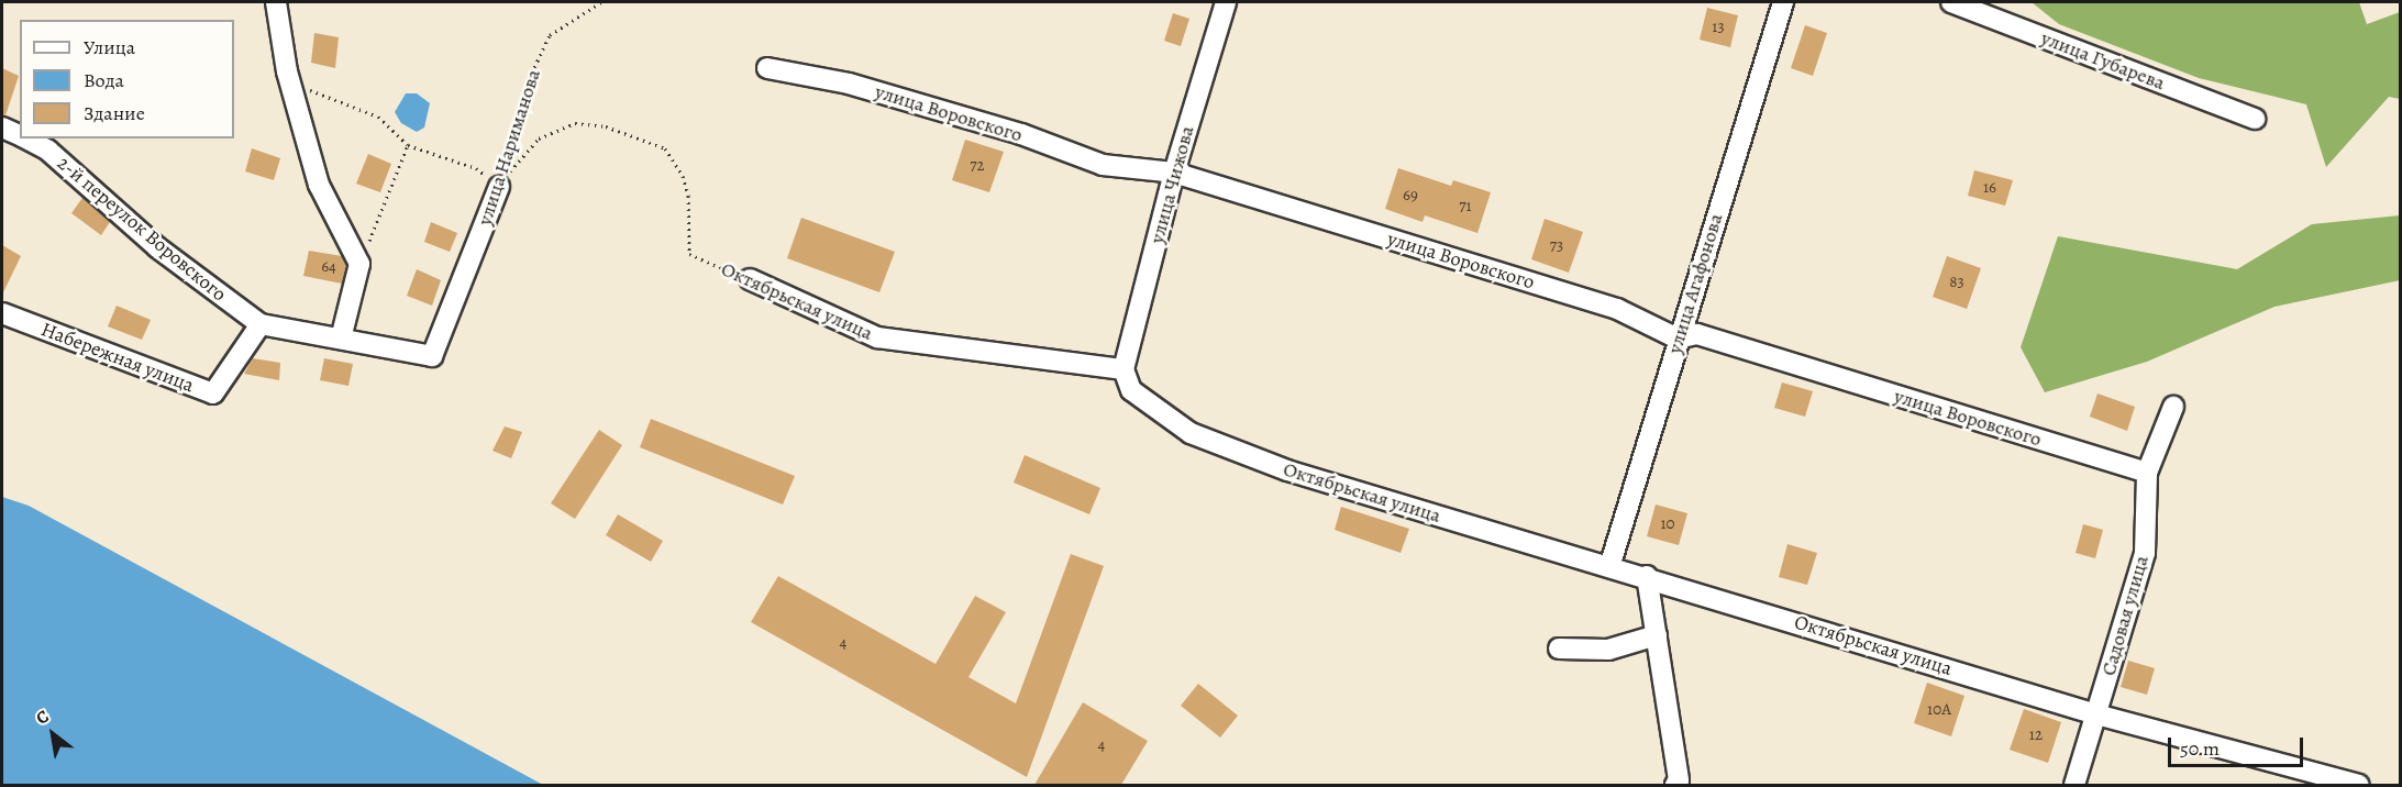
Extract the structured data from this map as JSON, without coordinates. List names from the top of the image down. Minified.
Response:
{"streets":{"street":["улица Губарева","улица Воровского","улица Нариманова","улица Чижова","2-й переулок Воровского","улица Агафонова","Октябрьская улица","Набережная улица","Садовая улица"]},"crossings":[["улица Воровского","улица Чижова"],["улица Воровского","улица Агафонова"],["улица Воровского","Садовая улица"],["улица Нариманова","Октябрьская улица"],["улица Чижова","Октябрьская улица"],["2-й переулок Воровского","Набережная улица"],["улица Агафонова","Октябрьская улица"],["Октябрьская улица","Садовая улица"]],"house_numbers":["13","72","16","69","71","73","64","83","10","4","10А","12","4"],"legend":["Улица","Вода","Здание"],"scale_bar":"50 m","north":"top left"}
